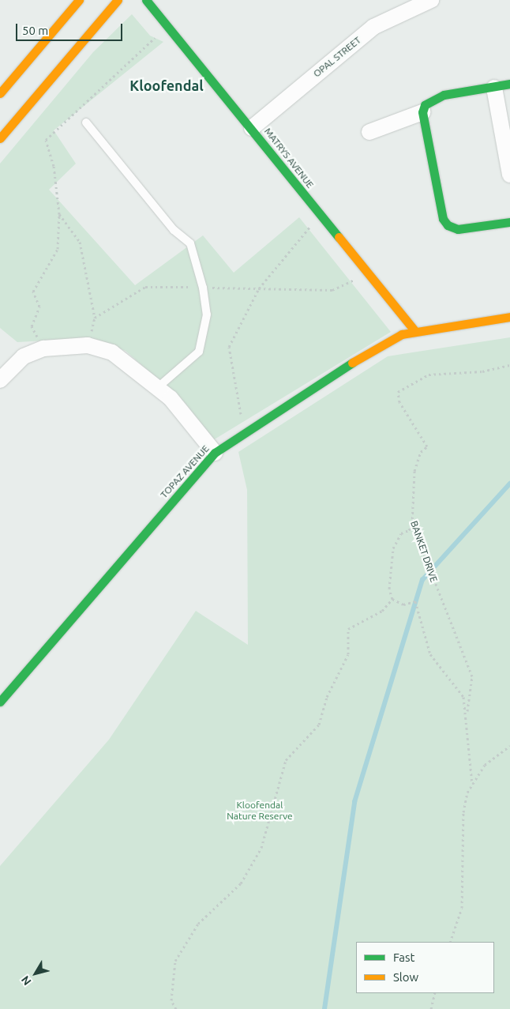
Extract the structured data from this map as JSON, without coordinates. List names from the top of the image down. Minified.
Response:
{"streets":{"street":["OPAL STREET","MATRYS AVENUE","TOPAZ AVENUE"],"path":["BANKET DRIVE"]},"crossings":[["OPAL STREET","MATRYS AVENUE"],["MATRYS AVENUE","TOPAZ AVENUE"]],"districts":["Kloofendal"],"parks":["Kloofendal Nature Reserve"],"legend":["Fast","Slow"],"scale_bar":"50 m","north":"bottom left"}
